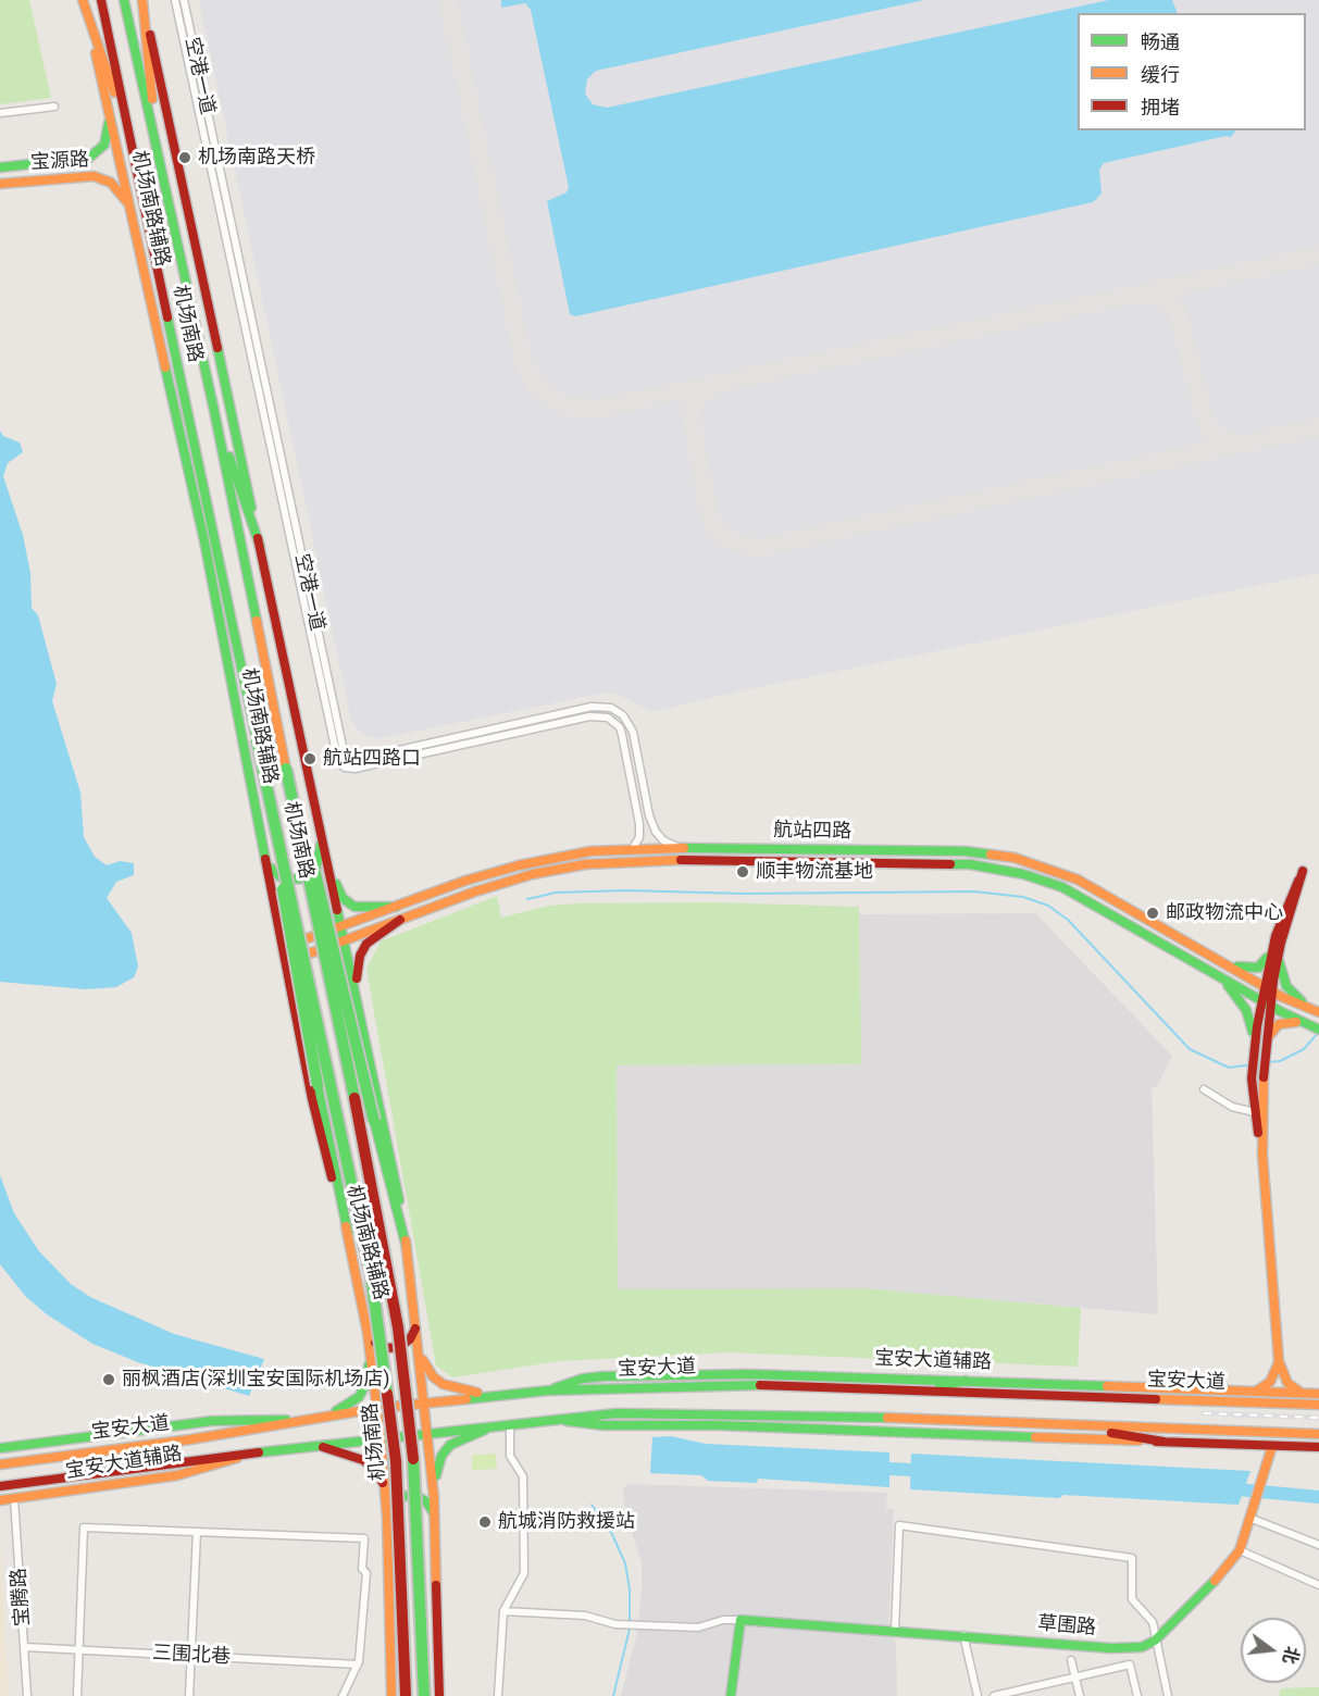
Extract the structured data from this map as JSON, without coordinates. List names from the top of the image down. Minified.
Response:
{"streets":{"main road":["宝源路","机场南路辅路","机场南路","航站四路","宝安大道辅路","宝安大道","草围路"],"street":["空港一道","宝腾路","三围北巷"]},"crossings":[["空港一道","航站四路"],["宝源路","机场南路辅路"],["机场南路辅路","航站四路"],["机场南路辅路","宝安大道"],["宝安大道辅路","宝安大道"],["宝安大道辅路","宝腾路"],["宝腾路","三围北巷"]],"places":["机场南路天桥","航站四路口","顺丰物流基地","邮政物流中心","丽枫酒店(深圳宝安国际机场店)","航城消防救援站"],"legend":["畅通","缓行","拥堵"],"north":"right"}
